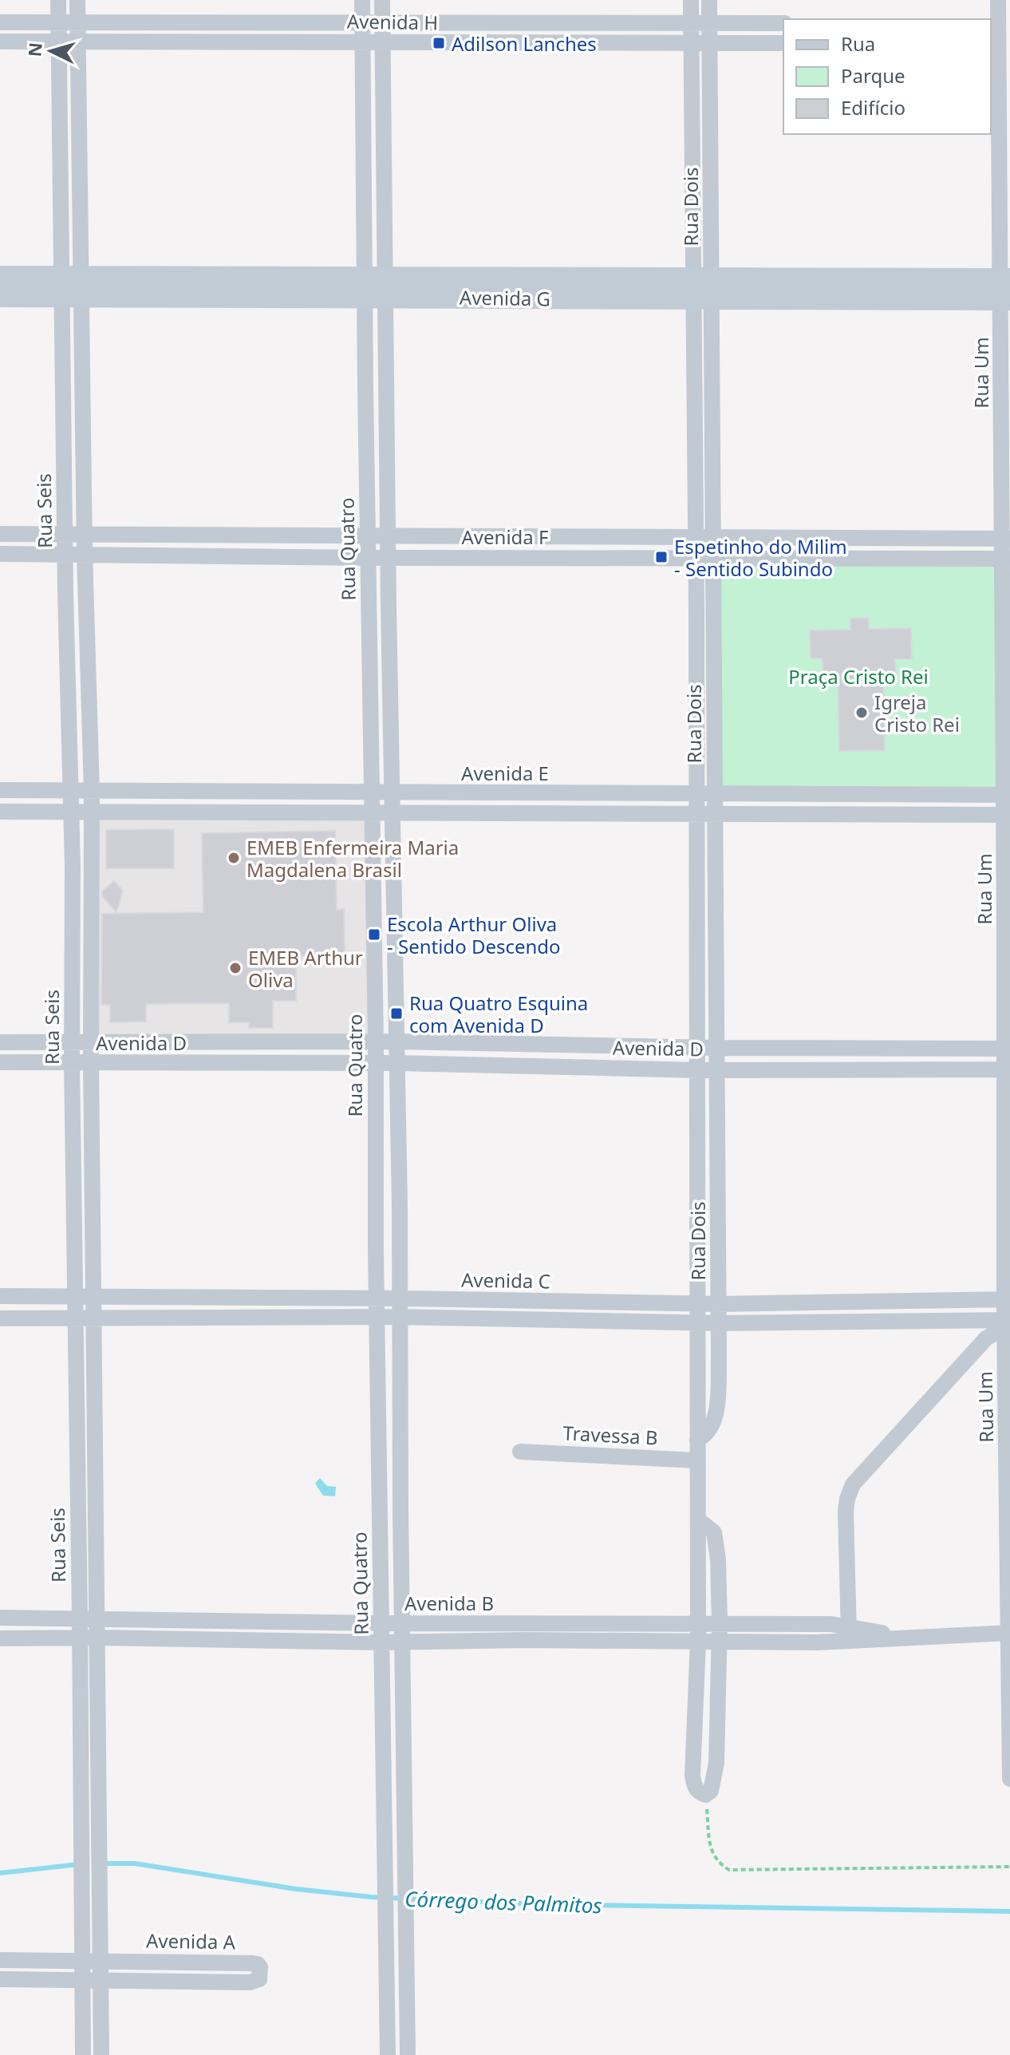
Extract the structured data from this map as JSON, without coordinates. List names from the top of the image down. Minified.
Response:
{"streets":{"street":["Avenida H","Rua Dois","Avenida G","Rua Um","Rua Seis","Avenida F","Rua Quatro","Avenida E","Avenida D","Avenida C","Travessa B","Avenida B","Avenida A"]},"crossings":[["Avenida H","Rua Dois"],["Avenida H","Rua Seis"],["Avenida H","Rua Quatro"],["Rua Dois","Avenida G"],["Rua Dois","Avenida F"],["Rua Dois","Avenida E"],["Rua Dois","Avenida D"],["Rua Dois","Avenida C"],["Rua Dois","Travessa B"],["Rua Dois","Avenida B"],["Avenida G","Rua Um"],["Avenida G","Rua Seis"],["Avenida G","Rua Quatro"],["Rua Um","Avenida F"],["Rua Um","Avenida E"],["Rua Um","Avenida D"],["Rua Um","Avenida C"],["Rua Um","Avenida B"],["Rua Seis","Avenida F"],["Rua Seis","Avenida E"],["Rua Seis","Avenida D"],["Rua Seis","Avenida C"],["Rua Seis","Avenida B"],["Rua Seis","Avenida A"],["Avenida F","Rua Quatro"],["Rua Quatro","Avenida E"],["Rua Quatro","Avenida D"],["Rua Quatro","Avenida C"],["Rua Quatro","Avenida B"]],"water":["Córrego dos Palmitos"],"parks":["Praça Cristo Rei"],"places":{"transit":["Adilson Lanches","Espetinho do Milim - Sentido Subindo","Escola Arthur Oliva - Sentido Descendo","Rua Quatro Esquina com Avenida D"],"other":["Igreja Cristo Rei","EMEB Enfermeira Maria Magdalena Brasil","EMEB Arthur Oliva"]},"legend":["Rua","Parque","Edifício"],"north":"left"}
